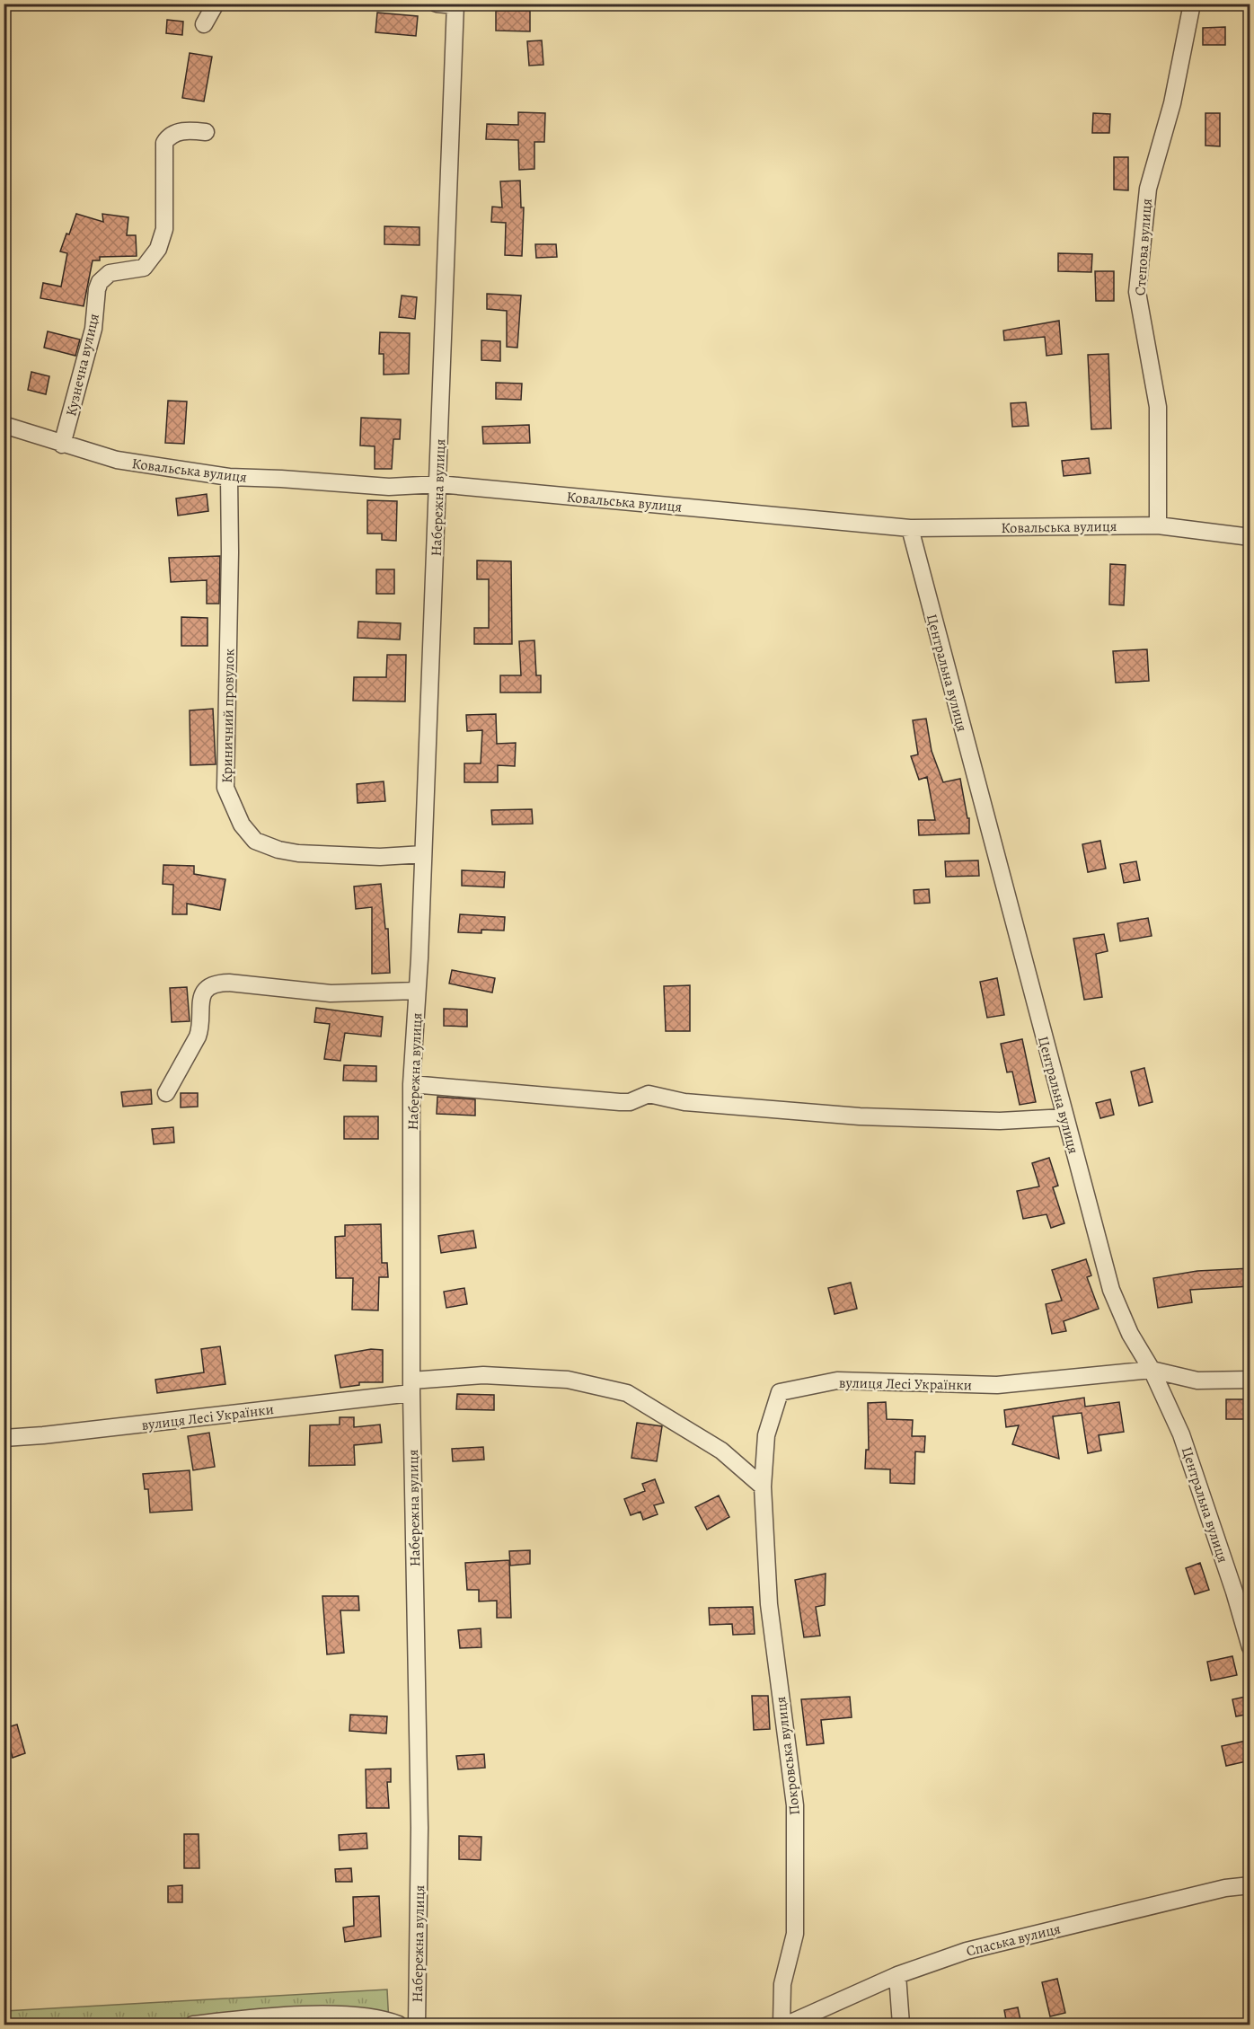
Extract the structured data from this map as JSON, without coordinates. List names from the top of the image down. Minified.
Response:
{"streets":{"street":["Степова вулиця","Кузнечна вулиця","Ковальська вулиця","Набережна вулиця","Центральна вулиця","Криничний провулок","вулиця Лесі Українки","Покровська вулиця","Спаська вулиця"]},"crossings":[["Степова вулиця","Ковальська вулиця"],["Кузнечна вулиця","Ковальська вулиця"],["Ковальська вулиця","Набережна вулиця"],["Ковальська вулиця","Центральна вулиця"],["Ковальська вулиця","Криничний провулок"],["Набережна вулиця","Криничний провулок"],["Набережна вулиця","вулиця Лесі Українки"],["Центральна вулиця","вулиця Лесі Українки"],["вулиця Лесі Українки","Покровська вулиця"]]}
